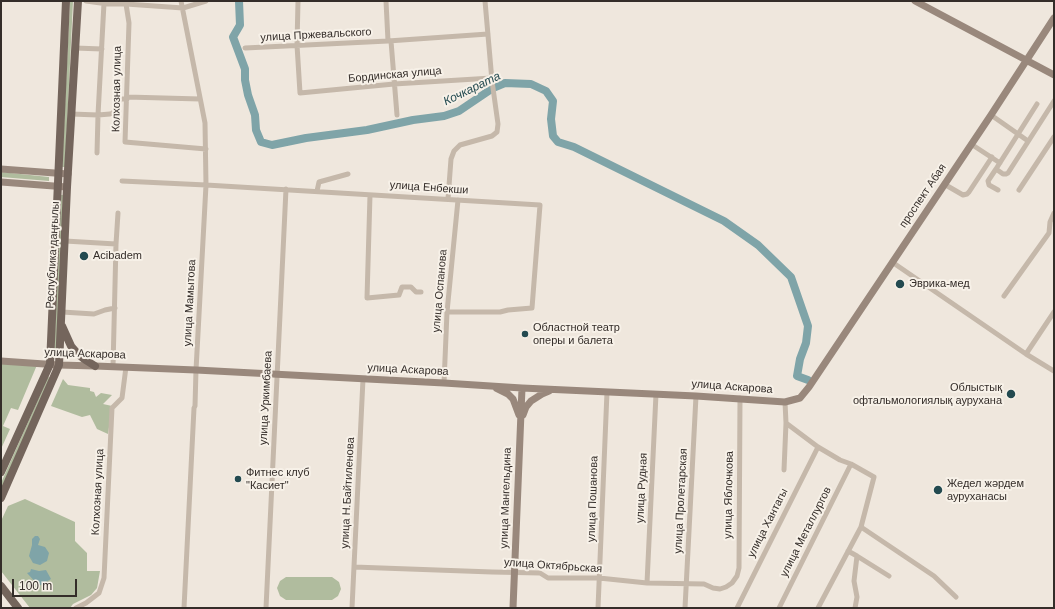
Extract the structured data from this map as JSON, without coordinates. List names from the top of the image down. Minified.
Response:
{"streets":{"main road":["проспект Абая","Республика даңғылы","улица Аскарова","улица Мангельдина"],"street":["улица Пржевальского","Бординская улица","Колхозная улица","улица Енбекши","улица Оспанова","улица Мамытова","улица Уркимбаева","улица Рудная","улица Н.Байтиленова","улица Яблочкова","улица Пошанова","улица Пролетарская","улица Хантагы","улица Металлургов","улица Октябрьская"]},"crossings":[["улица Пржевальского","Бординская улица"],["Колхозная улица","улица Мамытова"],["Колхозная улица","улица Аскарова"],["улица Енбекши","улица Оспанова"],["улица Енбекши","улица Мамытова"],["улица Енбекши","улица Уркимбаева"],["проспект Абая","улица Аскарова"],["Республика даңғылы","улица Аскарова"],["улица Оспанова","улица Аскарова"],["улица Мамытова","улица Аскарова"],["улица Аскарова","улица Уркимбаева"],["улица Аскарова","улица Рудная"],["улица Аскарова","улица Н.Байтиленова"],["улица Аскарова","улица Яблочкова"],["улица Аскарова","улица Мангельдина"],["улица Аскарова","улица Пошанова"],["улица Аскарова","улица Пролетарская"],["улица Рудная","улица Октябрьская"],["улица Н.Байтиленова","улица Октябрьская"],["улица Яблочкова","улица Октябрьская"],["улица Мангельдина","улица Октябрьская"],["улица Пошанова","улица Октябрьская"],["улица Пролетарская","улица Октябрьская"]],"water":["Кочкарата"],"places":["Acibadem","Эврика-мед","Областной театр оперы и балета","Облыстық офтальмологиялық аурухана","Фитнес клуб \"Касиет\"","Жедел жәрдем ауруханасы"],"scale_bar":"100 m"}
